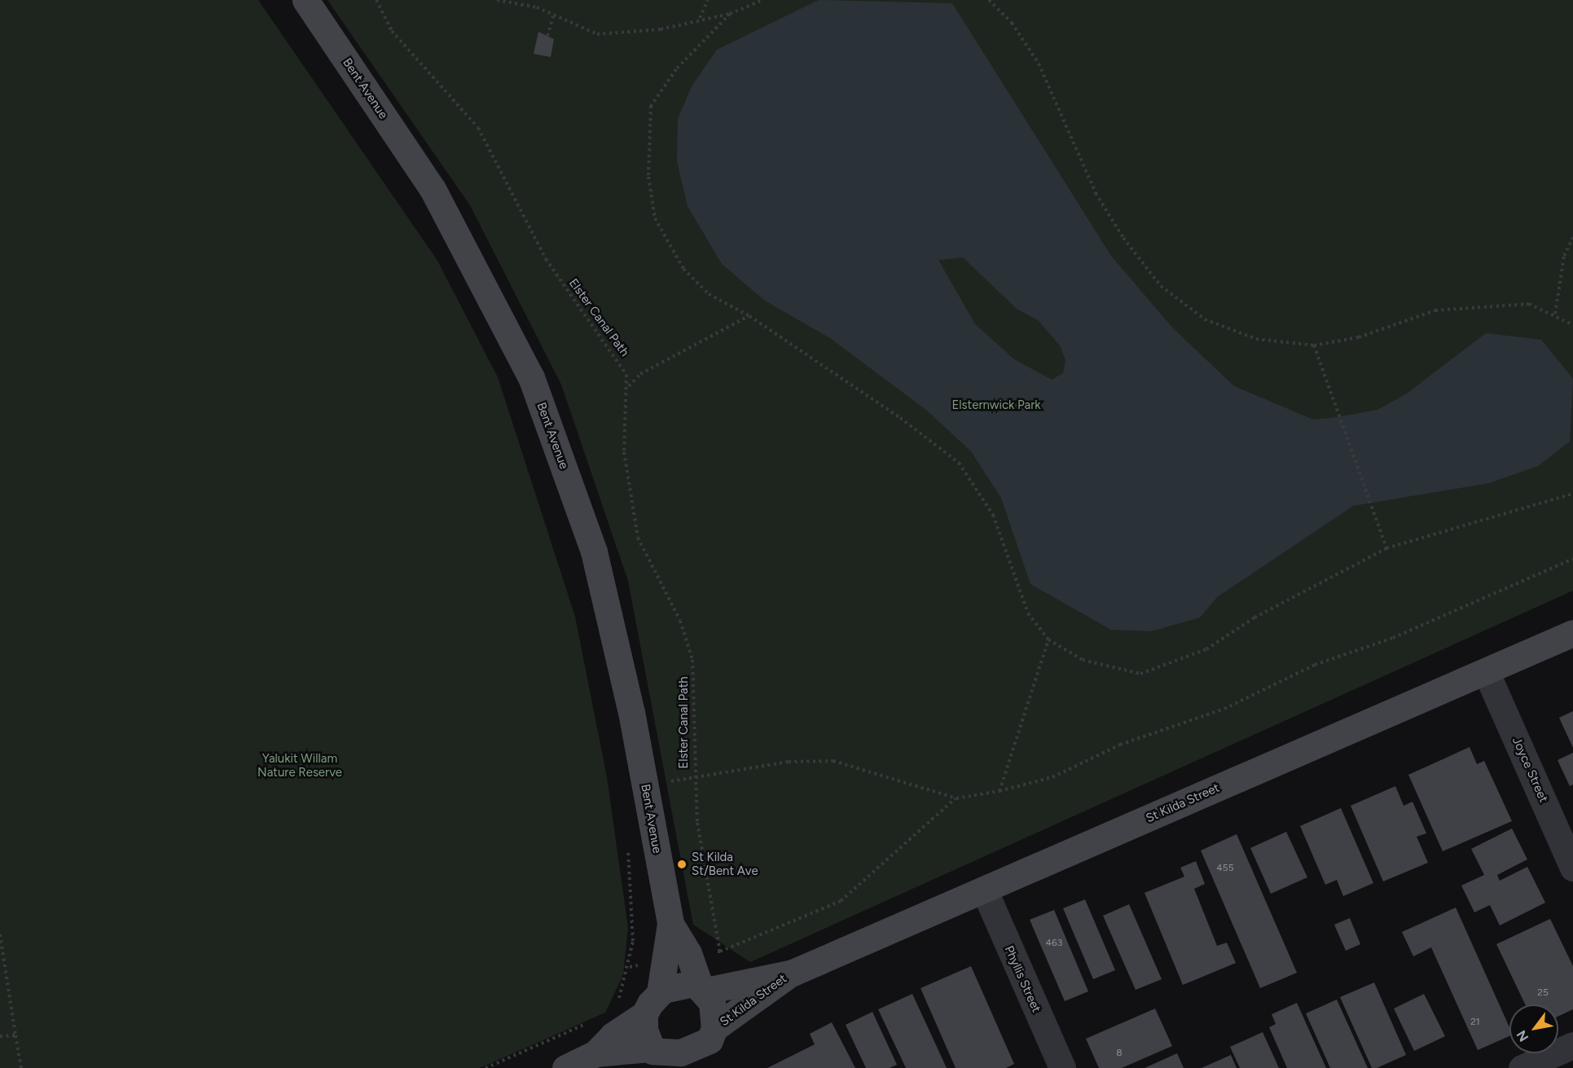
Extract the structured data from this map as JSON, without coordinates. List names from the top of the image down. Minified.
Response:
{"streets":{"main road":["Bent Avenue","St Kilda Street"],"street":["Joyce Street","Phyllis Street"],"path":["Elster Canal Path"]},"crossings":[["Bent Avenue","St Kilda Street"],["Joyce Street","St Kilda Street"],["St Kilda Street","Phyllis Street"]],"parks":["Elsternwick Park","Yalukit Willam Nature Reserve"],"places":["St Kilda St/Bent Ave"],"house_numbers":["455","463","25","21","8"],"north":"bottom left"}
